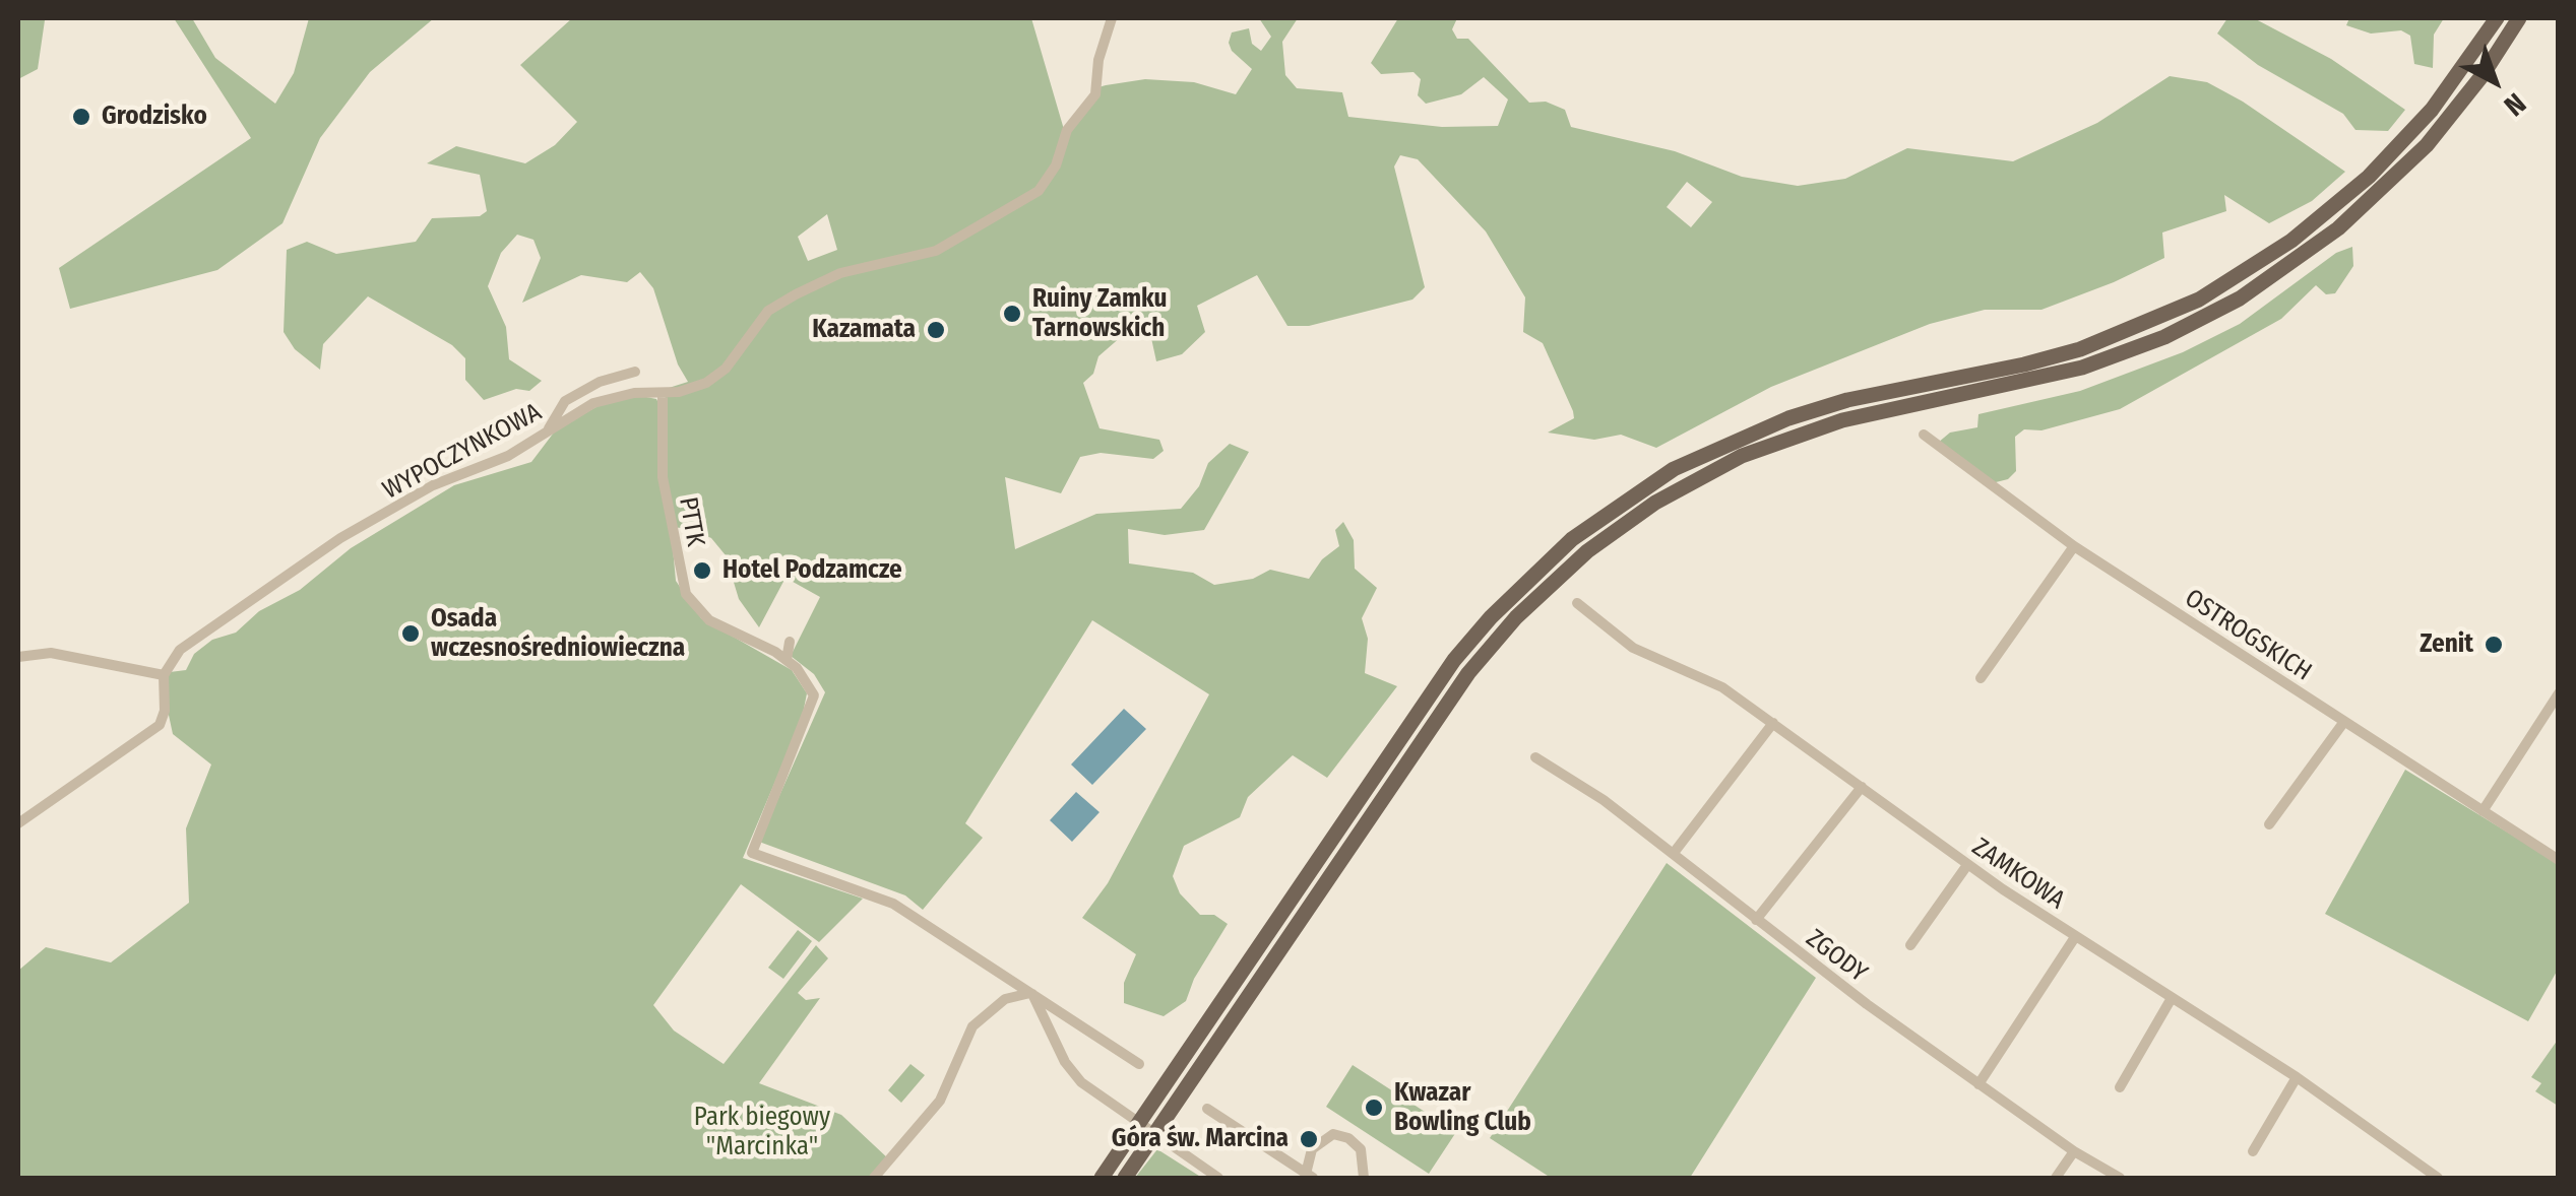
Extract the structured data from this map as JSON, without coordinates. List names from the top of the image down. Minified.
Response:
{"streets":{"street":["WYPOCZYNKOWA","PTTK","OSTROGSKICH","ZAMKOWA","ZGODY"]},"crossings":[["WYPOCZYNKOWA","PTTK"]],"parks":["Park biegowy \"Marcinka\""],"places":["Grodzisko","Ruiny Zamku Tarnowskich","Kazamata","Hotel Podzamcze","Osada wczesnośredniowieczna","Zenit","Kwazar Bowling Club","Góra św. Marcina"],"north":"bottom right"}
